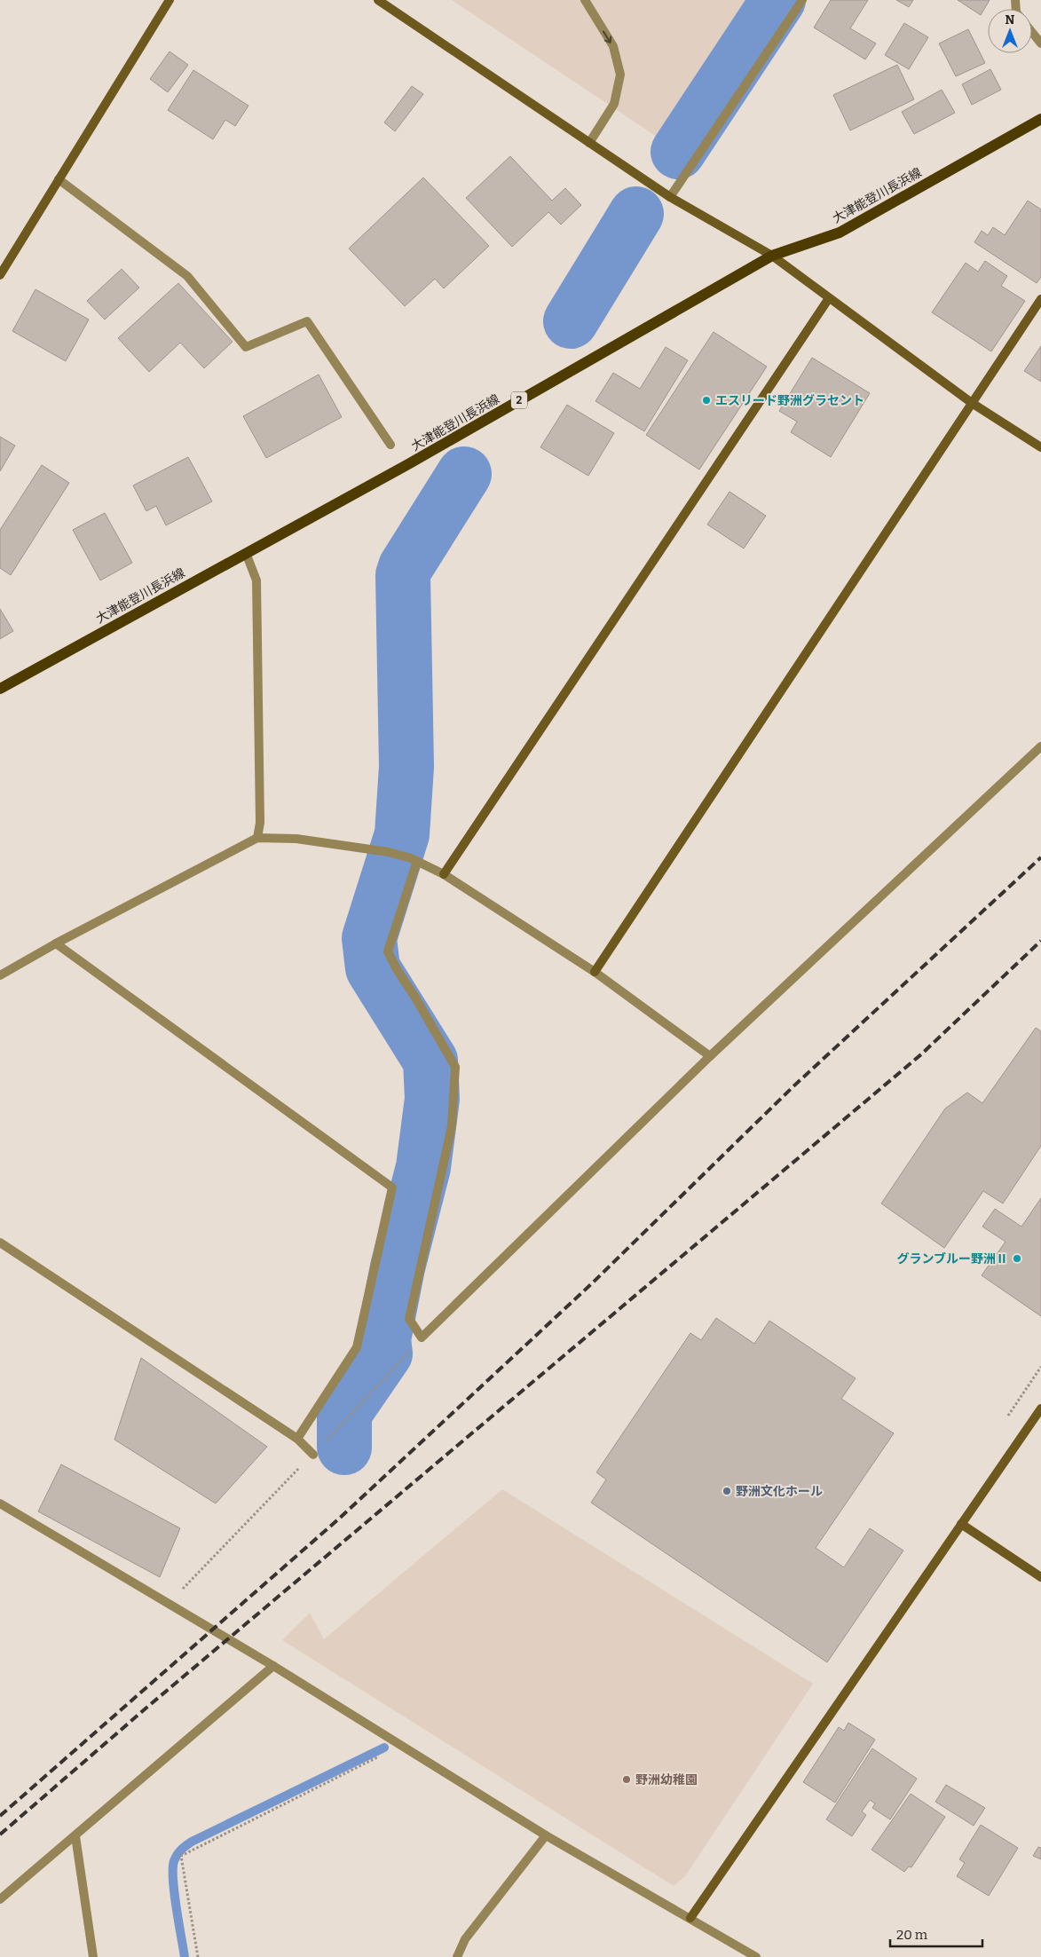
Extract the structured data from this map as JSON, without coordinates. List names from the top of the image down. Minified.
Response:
{"streets":{"main road":["大津能登川長浜線","2"]},"places":["エスリード野洲グラセント","グランブルー野洲Ⅱ","野洲文化ホール","野洲幼稚園"],"scale_bar":"20 m","north":"top"}
